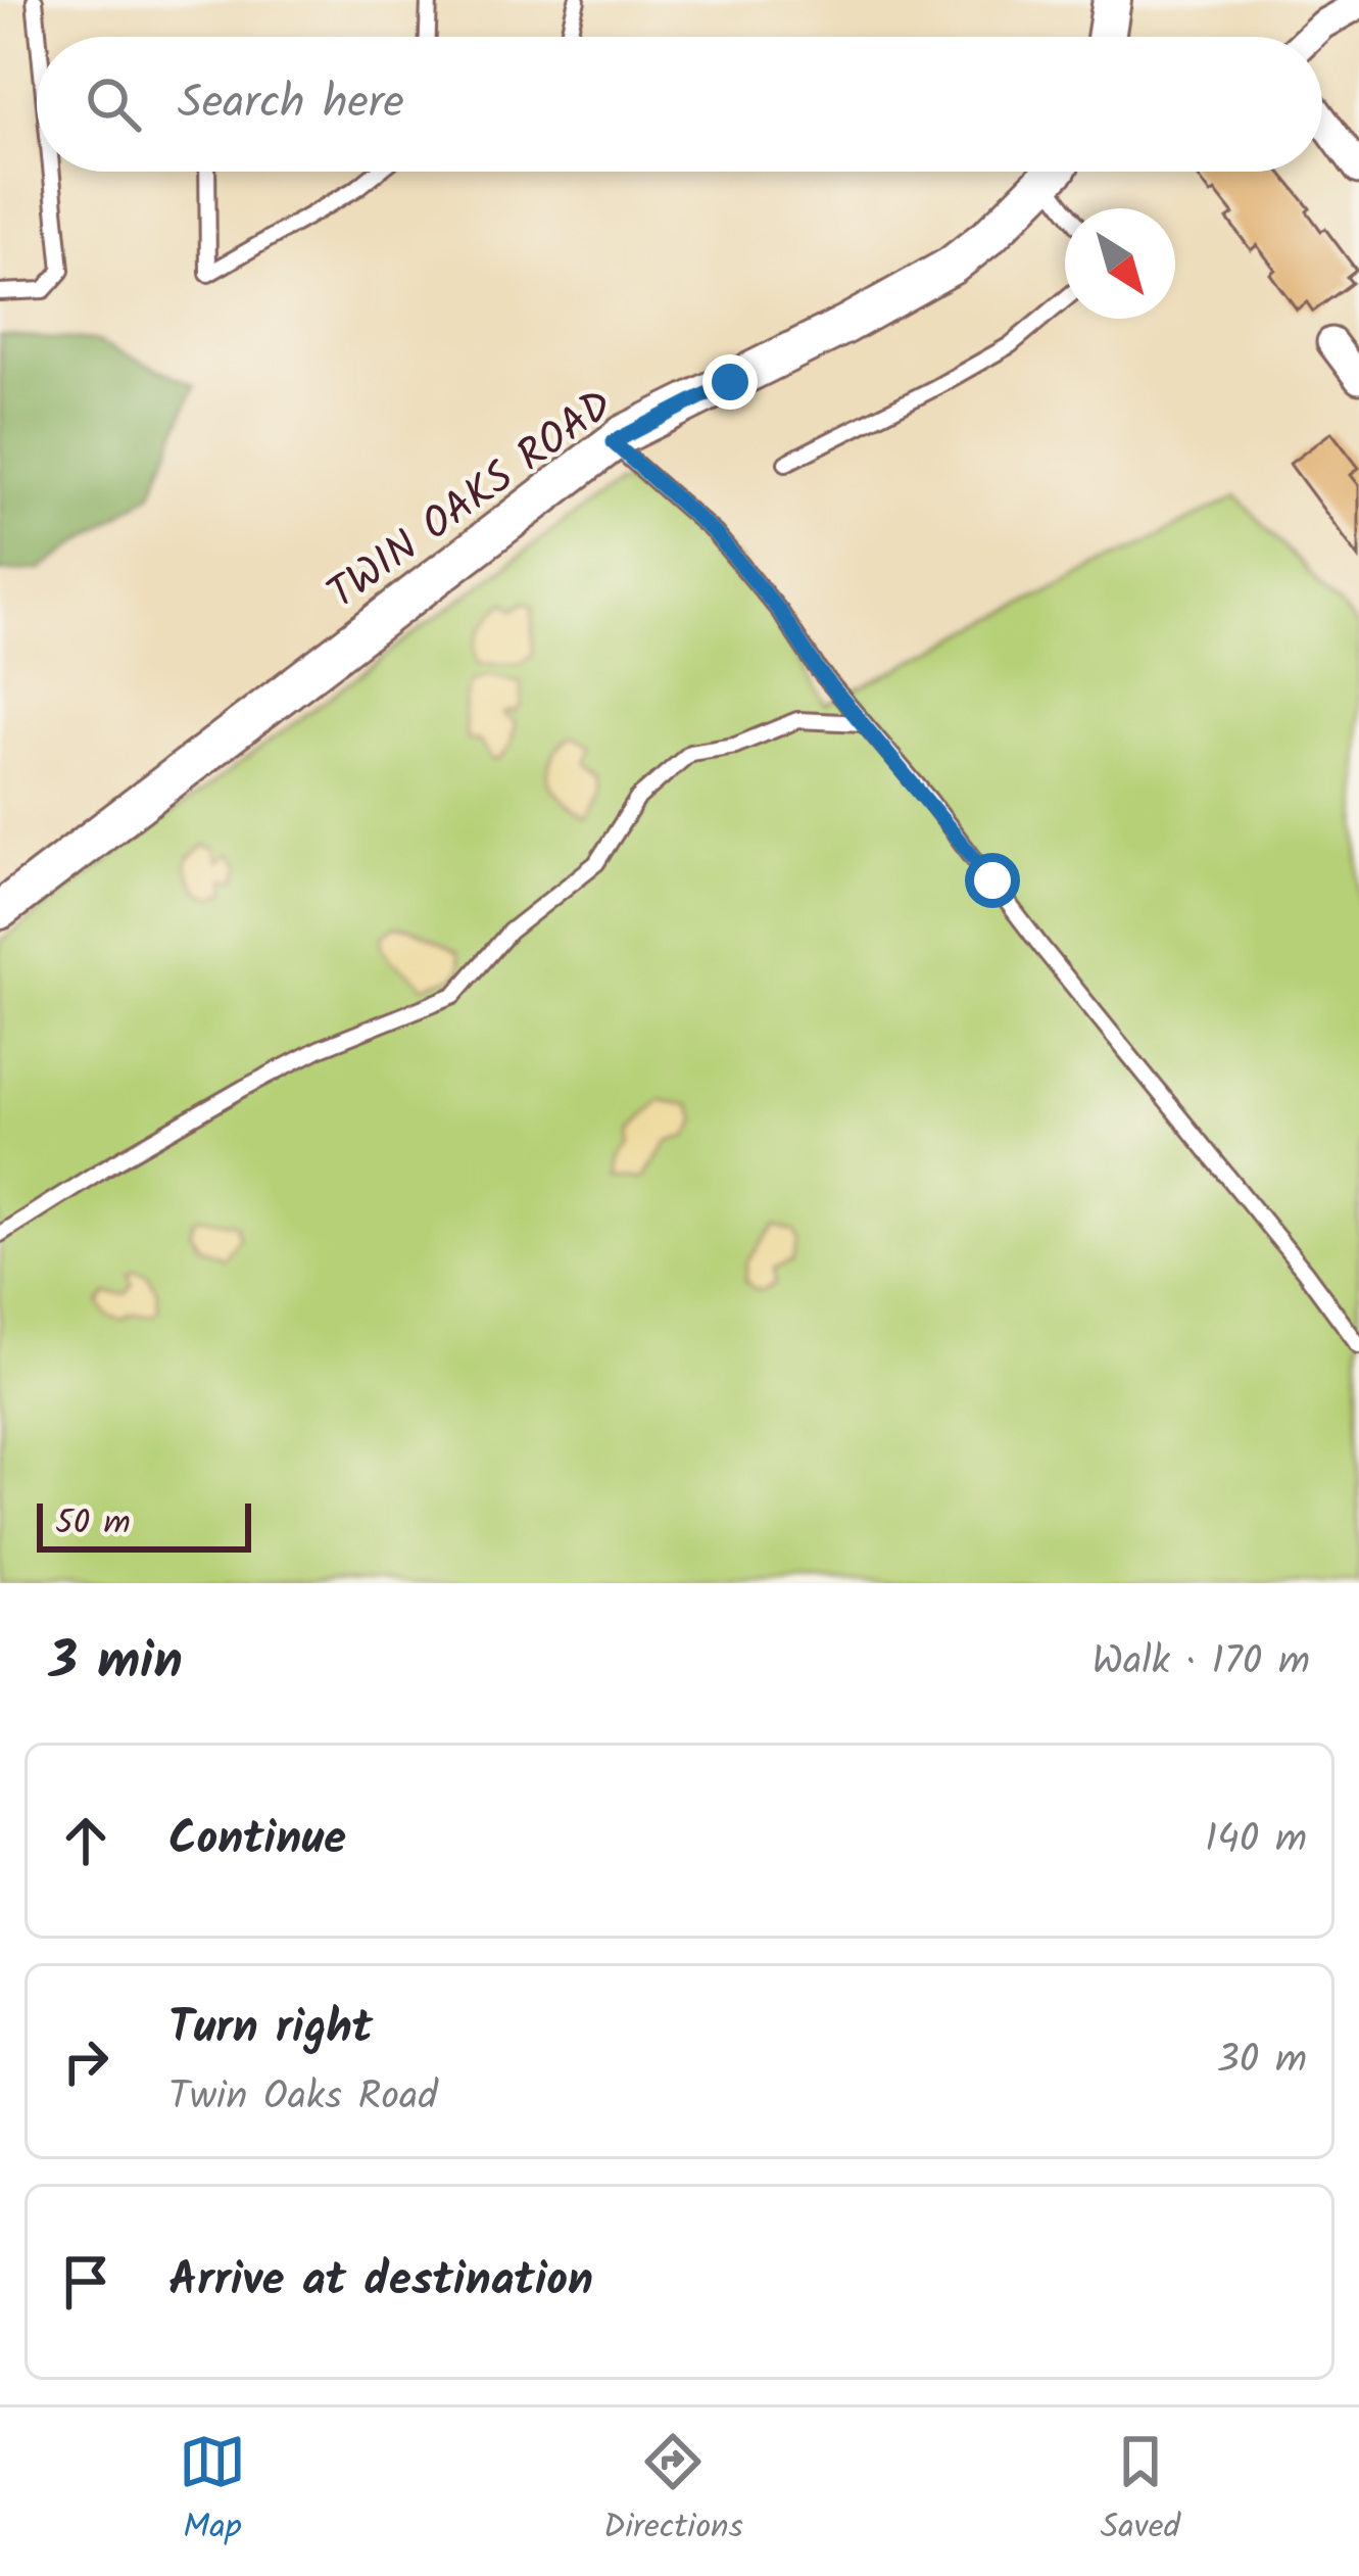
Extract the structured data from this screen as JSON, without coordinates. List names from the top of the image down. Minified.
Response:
{"streets":{"main road":["TWIN OAKS ROAD"]},"scale_bar":"50 m","north":"bottom right","page":{"search":"Search here","scale":"50 m","heading":["3 min","Walk · 170 m"],"list":[["Continue","140 m"],["Turn right","Twin Oaks Road","30 m"],"Arrive at destination"],"nav":["Map","Directions","Saved"]}}
